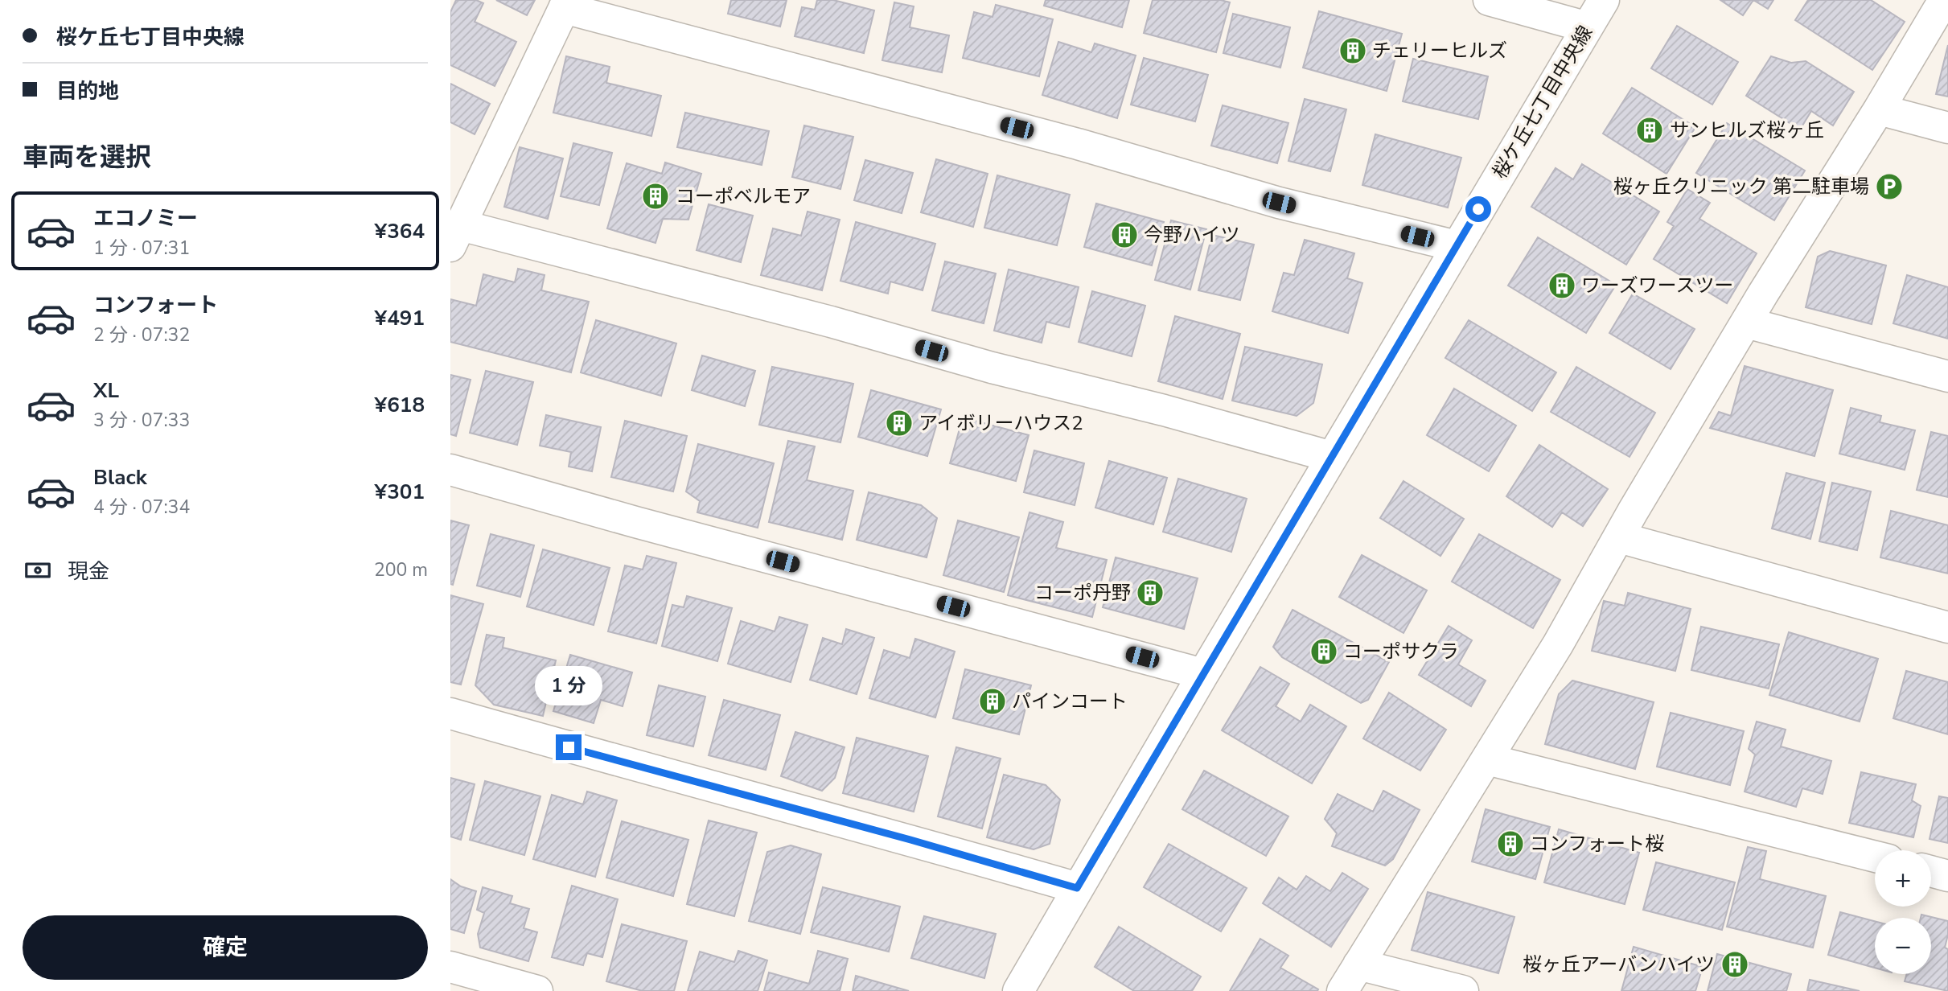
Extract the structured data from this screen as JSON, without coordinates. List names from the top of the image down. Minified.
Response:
{"streets":{"street":["桜ケ丘七丁目中央線"]},"places":{"building":["チェリーヒルズ","サンヒルズ桜ヶ丘","コーポベルモア","今野ハイツ","ワーズワースツー","アイボリーハウス2","コーポ丹野","コーポサクラ","パインコート","コンフォート桜","桜ヶ丘アーバンハイツ"],"parking":["桜ヶ丘クリニック 第二駐車場"]},"page":{"banner":["桜ケ丘七丁目中央線","目的地"],"heading":"車両を選択","list":[{"name":"エコノミー","note":"1 分 · 07:31","value":"¥364"},{"name":"コンフォート","note":"2 分 · 07:32","value":"¥491"},{"name":"XL","note":"3 分 · 07:33","value":"¥618"},{"name":"Black","note":"4 分 · 07:34","value":"¥301"}],"pay":["現金","200 m"],"bubble":"1 分","map_buttons":["+","−"],"buttons":"確定"}}
